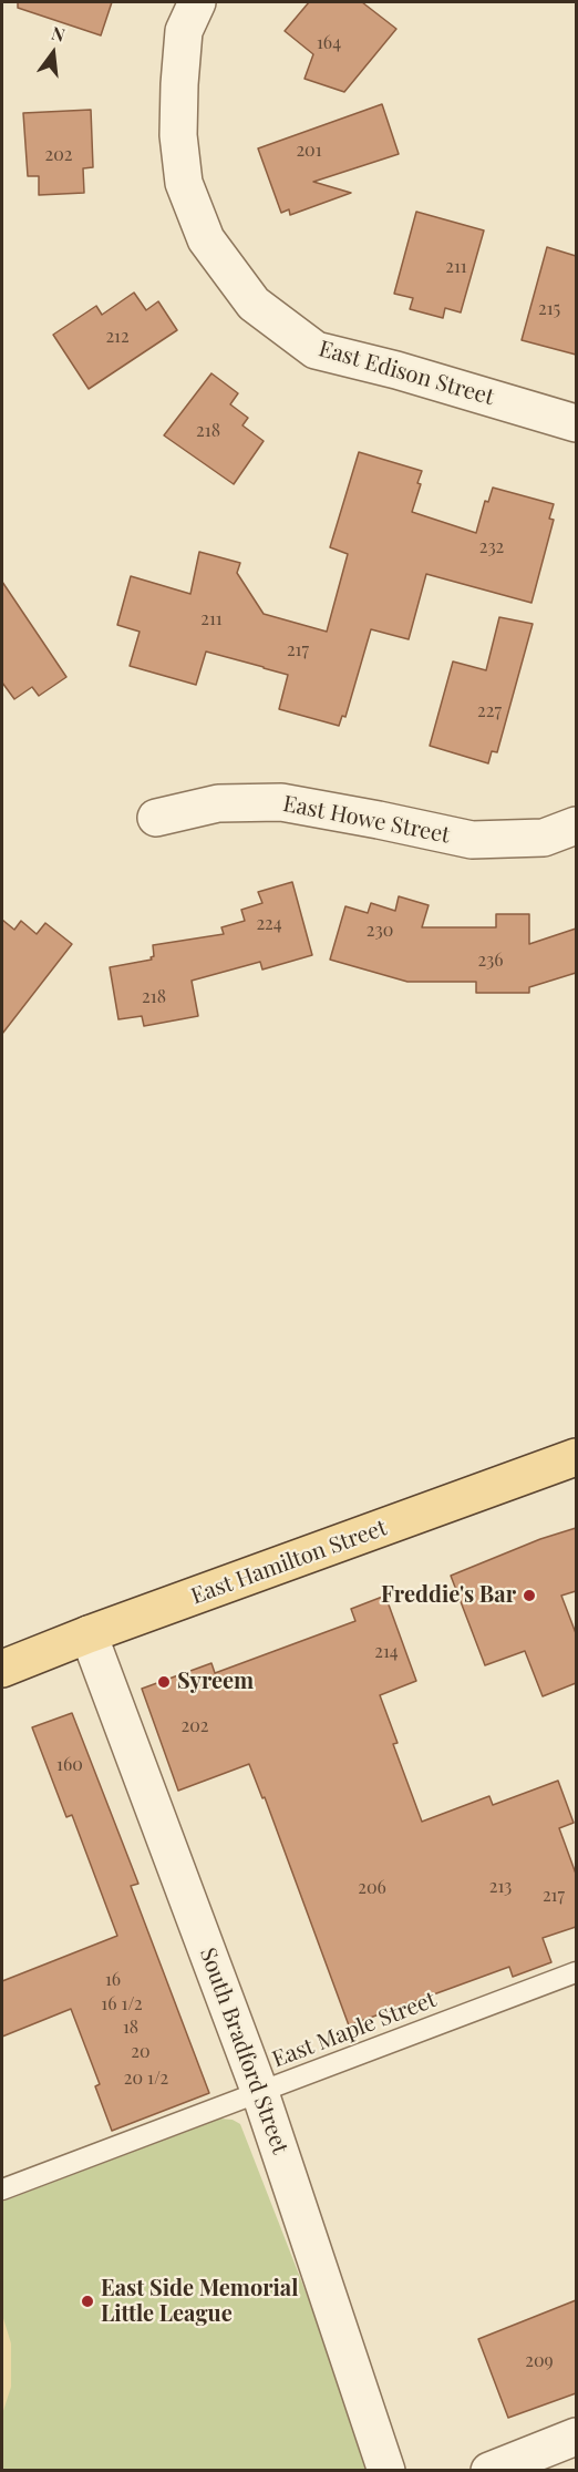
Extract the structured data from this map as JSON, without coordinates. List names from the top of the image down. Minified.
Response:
{"streets":{"main road":["East Hamilton Street"],"street":["East Edison Street","East Howe Street","South Bradford Street"],"lane":["East Maple Street"]},"crossings":[["East Hamilton Street","South Bradford Street"],["East Maple Street","South Bradford Street"]],"places":["Freddie's Bar","Syreem","East Side Memorial Little League"],"house_numbers":["164","201","202","211","215","212","218","232","211","217","227","224","230","236","218","214","202","160","213","206","217","16","16 1/2","18","20","20 1/2","209"],"north":"top"}
